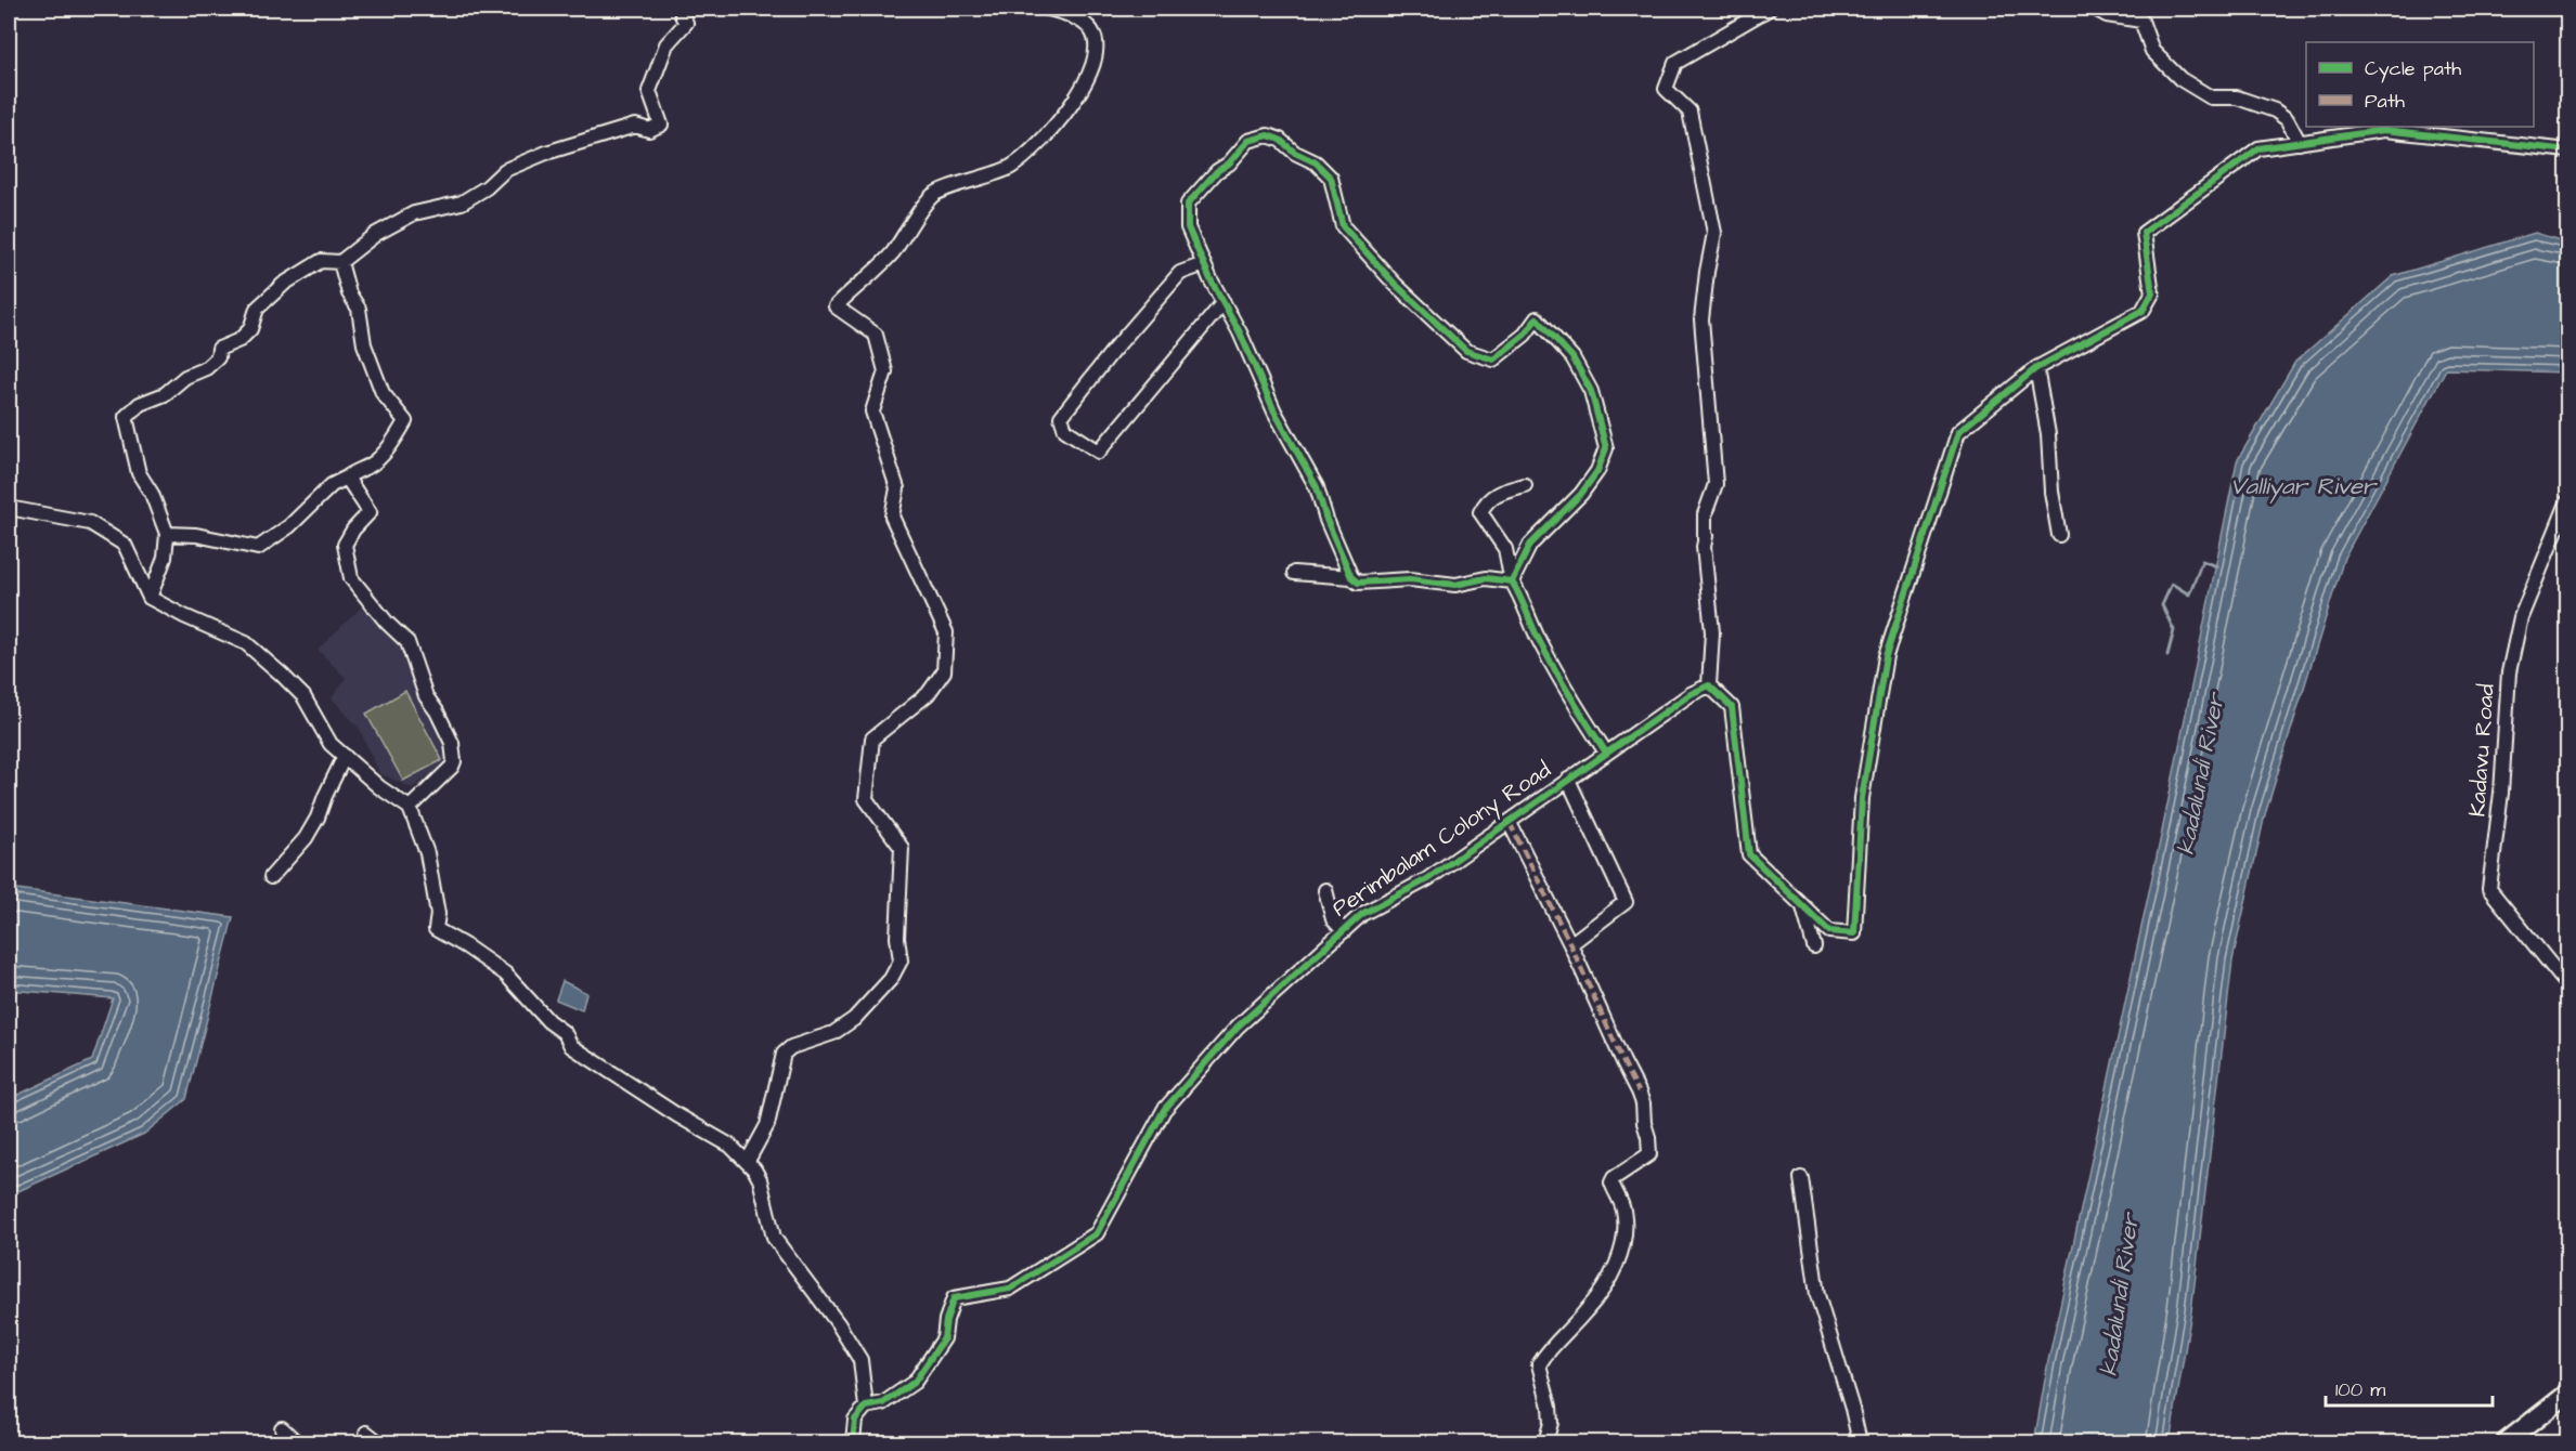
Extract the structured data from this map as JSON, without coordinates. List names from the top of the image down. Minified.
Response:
{"streets":{"street":["Kadavu Road","Perimbalam Colony Road"]},"water":["Valliyar River","kadalundi River"],"legend":["Cycle path","Path"],"scale_bar":"100 m"}
